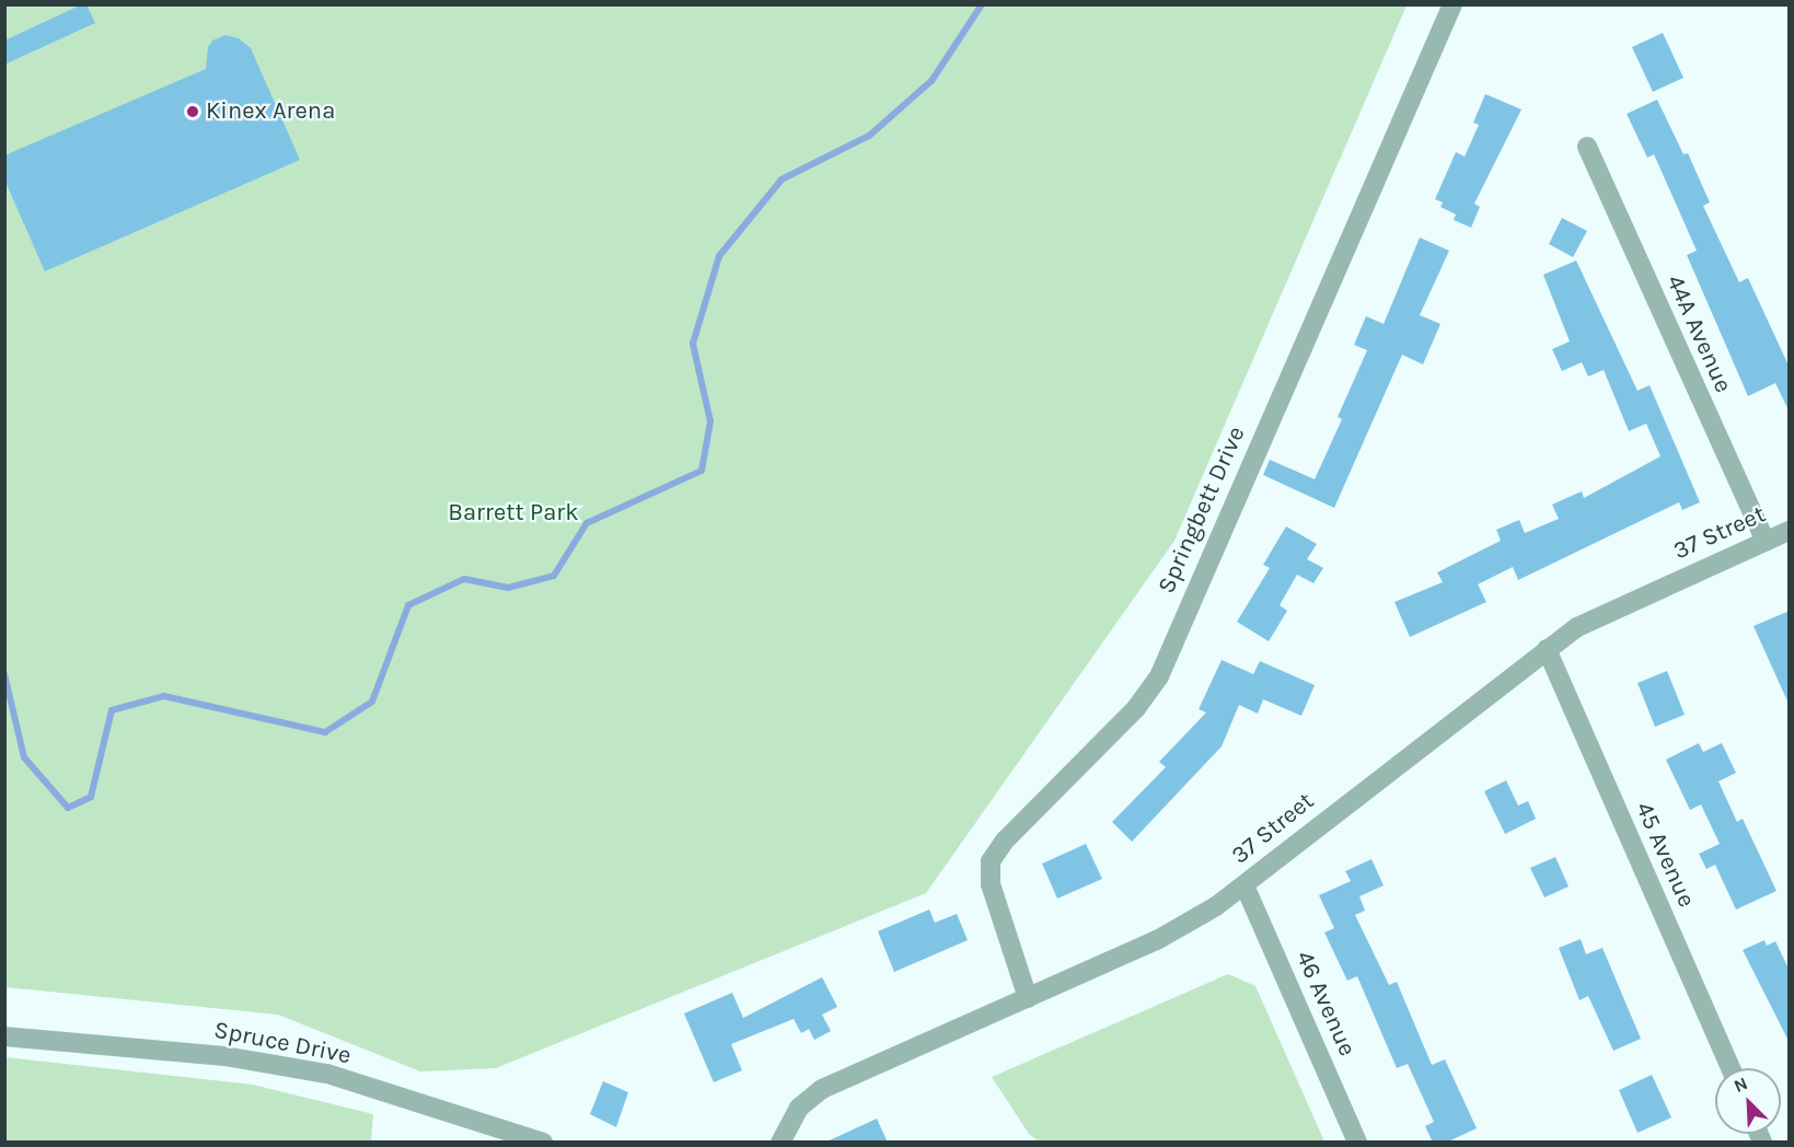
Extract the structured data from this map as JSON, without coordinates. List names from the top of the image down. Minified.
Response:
{"streets":{"street":["44A Avenue","Springbett Drive","37 Street","45 Avenue","46 Avenue","Spruce Drive"]},"crossings":[["44A Avenue","37 Street"],["Springbett Drive","37 Street"],["37 Street","45 Avenue"],["37 Street","46 Avenue"]],"parks":["Barrett Park"],"places":["Kinex Arena"],"north":"top left"}
